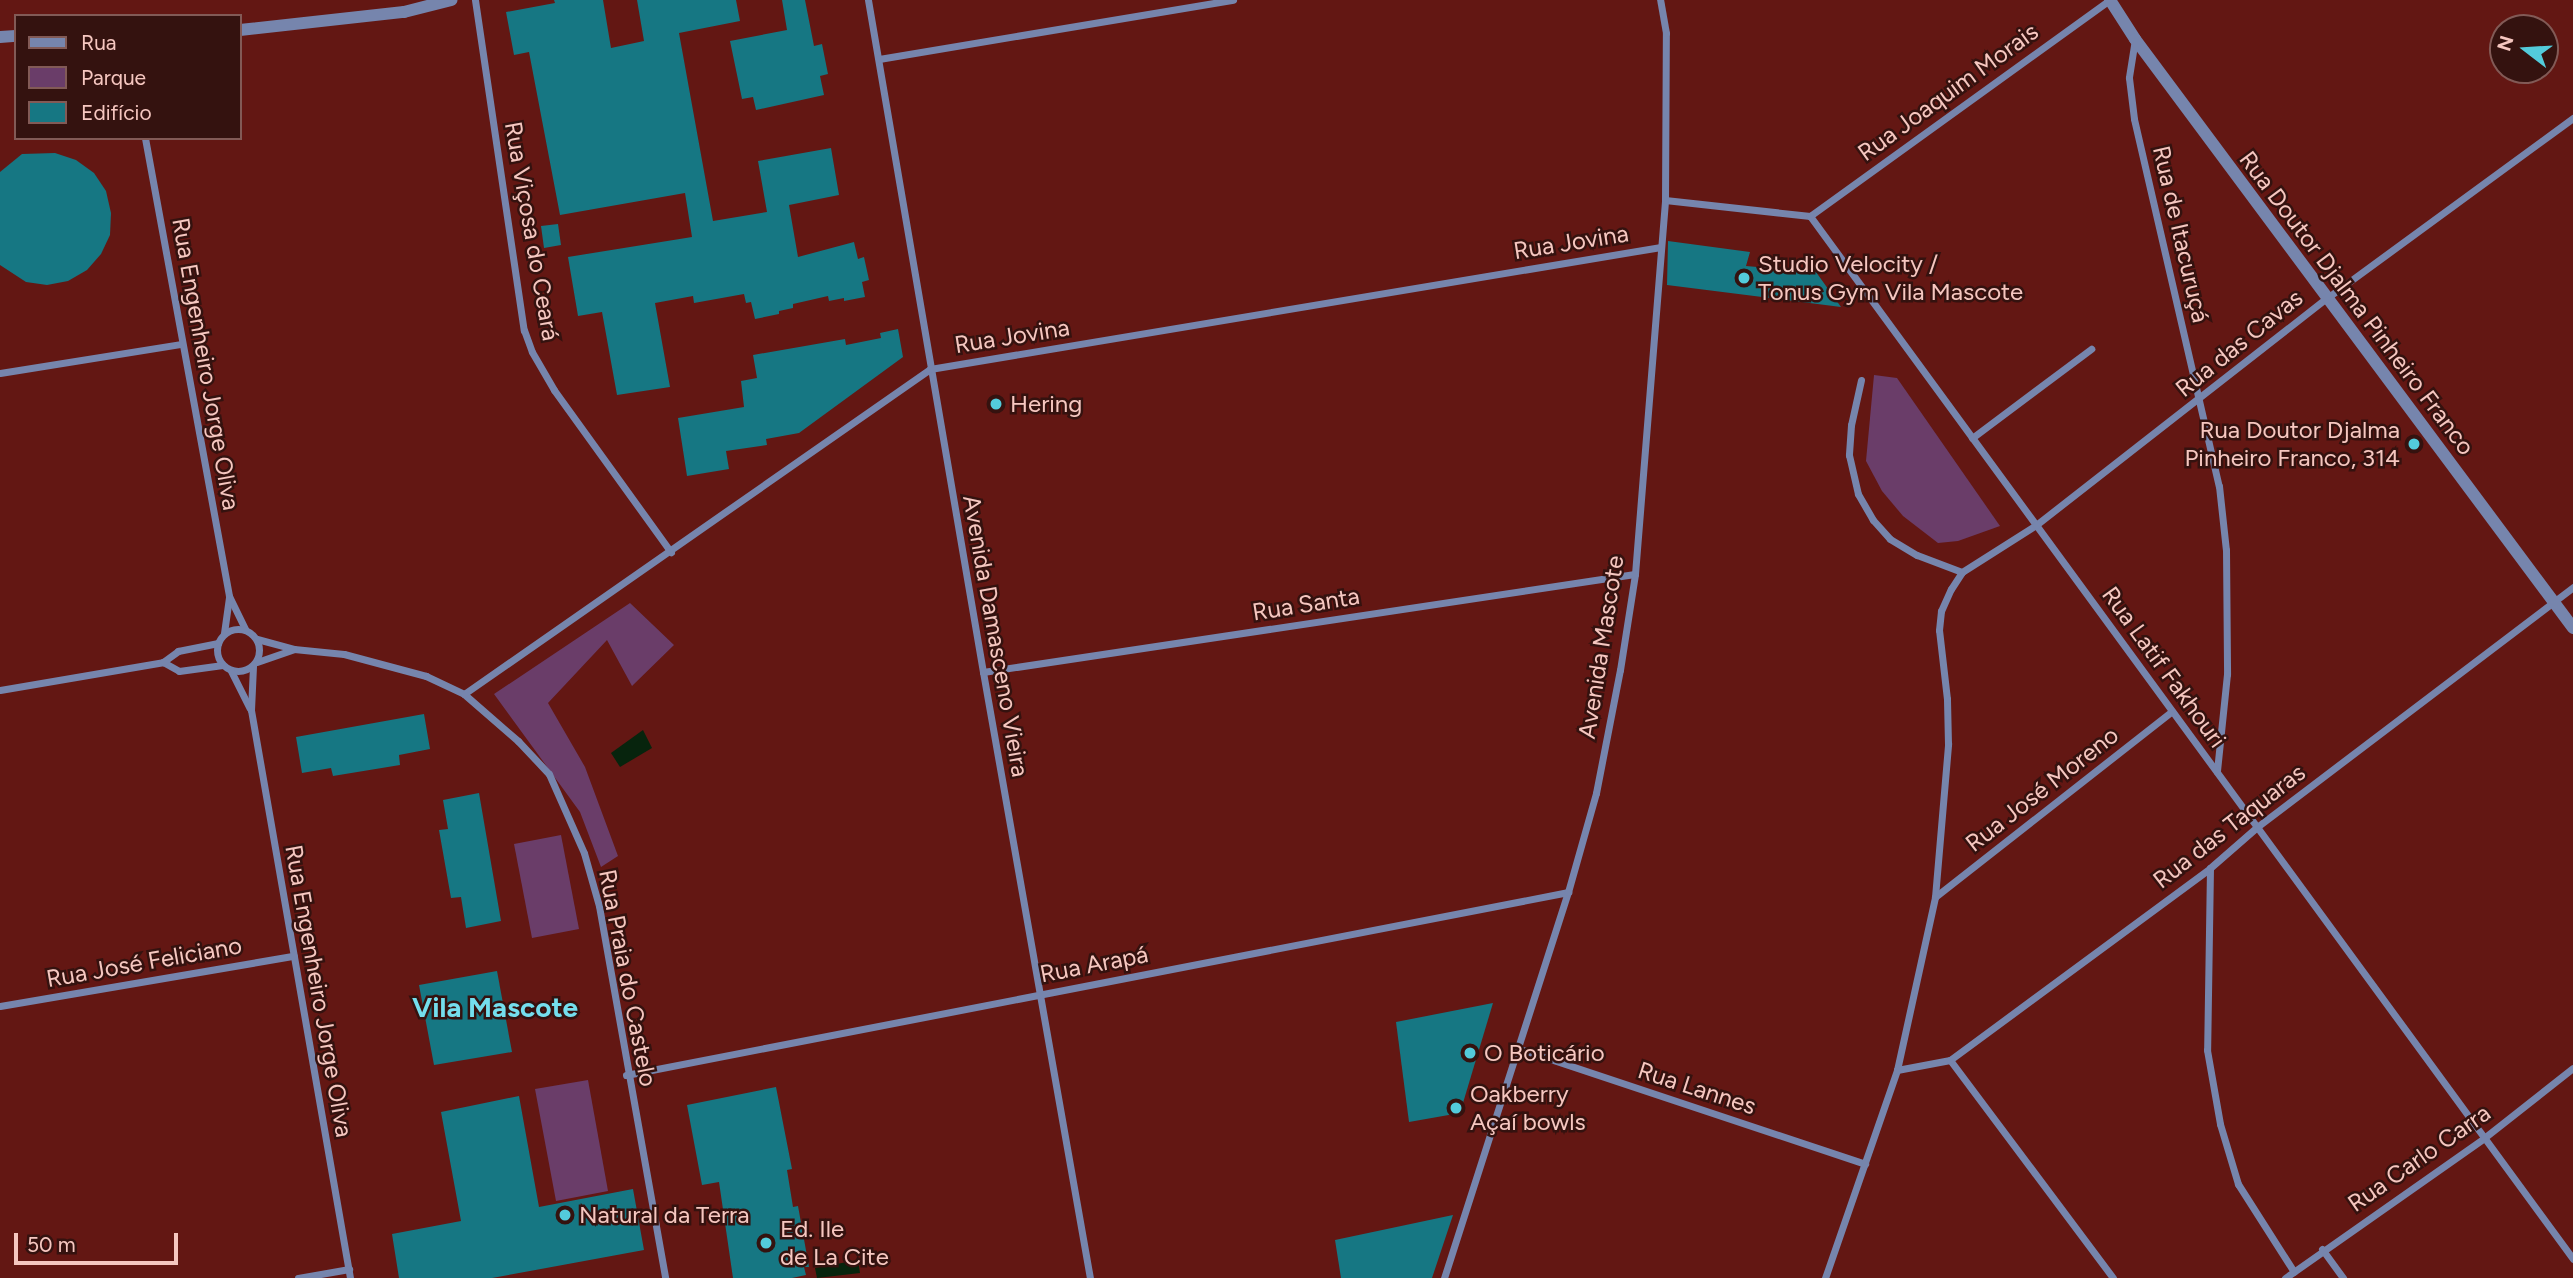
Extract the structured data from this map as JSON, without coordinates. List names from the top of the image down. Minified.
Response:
{"streets":{"street":["Rua Joaquim Morais","Rua Viçosa do Ceará","Rua de Itacuruçá","Rua Jovina","Rua Doutor Djalma Pinheiro Franco","Rua das Cavas","Rua Engenheiro Jorge Oliva","Rua Santa","Avenida Damasceno Vieira","Avenida Mascote","Rua Latif Fakhouri","Rua José Moreno","Rua das Taquaras","Rua José Feliciano","Rua Arapá","Rua Praia do Castelo","Rua Lannes","Rua Carlo Carra"]},"crossings":[["Rua Joaquim Morais","Rua Doutor Djalma Pinheiro Franco"],["Rua Joaquim Morais","Rua Latif Fakhouri"],["Rua Viçosa do Ceará","Rua Jovina"],["Rua de Itacuruçá","Rua Doutor Djalma Pinheiro Franco"],["Rua de Itacuruçá","Rua das Cavas"],["Rua de Itacuruçá","Rua Latif Fakhouri"],["Rua Jovina","Avenida Damasceno Vieira"],["Rua Jovina","Avenida Mascote"],["Rua Jovina","Rua Praia do Castelo"],["Rua Doutor Djalma Pinheiro Franco","Rua das Cavas"],["Rua Doutor Djalma Pinheiro Franco","Rua das Taquaras"],["Rua das Cavas","Rua Latif Fakhouri"],["Rua Engenheiro Jorge Oliva","Rua José Feliciano"],["Rua Engenheiro Jorge Oliva","Rua Praia do Castelo"],["Rua Santa","Avenida Damasceno Vieira"],["Rua Santa","Avenida Mascote"],["Avenida Damasceno Vieira","Rua Arapá"],["Avenida Mascote","Rua Arapá"],["Avenida Mascote","Rua Lannes"],["Rua Latif Fakhouri","Rua José Moreno"],["Rua Latif Fakhouri","Rua das Taquaras"],["Rua Latif Fakhouri","Rua Carlo Carra"],["Rua Arapá","Rua Praia do Castelo"]],"districts":["Vila Mascote"],"places":["Studio Velocity / Tonus Gym Vila Mascote","Hering","Rua Doutor Djalma Pinheiro Franco, 314","O Boticário","Oakberry Açaí bowls","Natural da Terra","Ed. Ile de La Cite"],"legend":["Rua","Parque","Edifício"],"scale_bar":"50 m","north":"left"}
